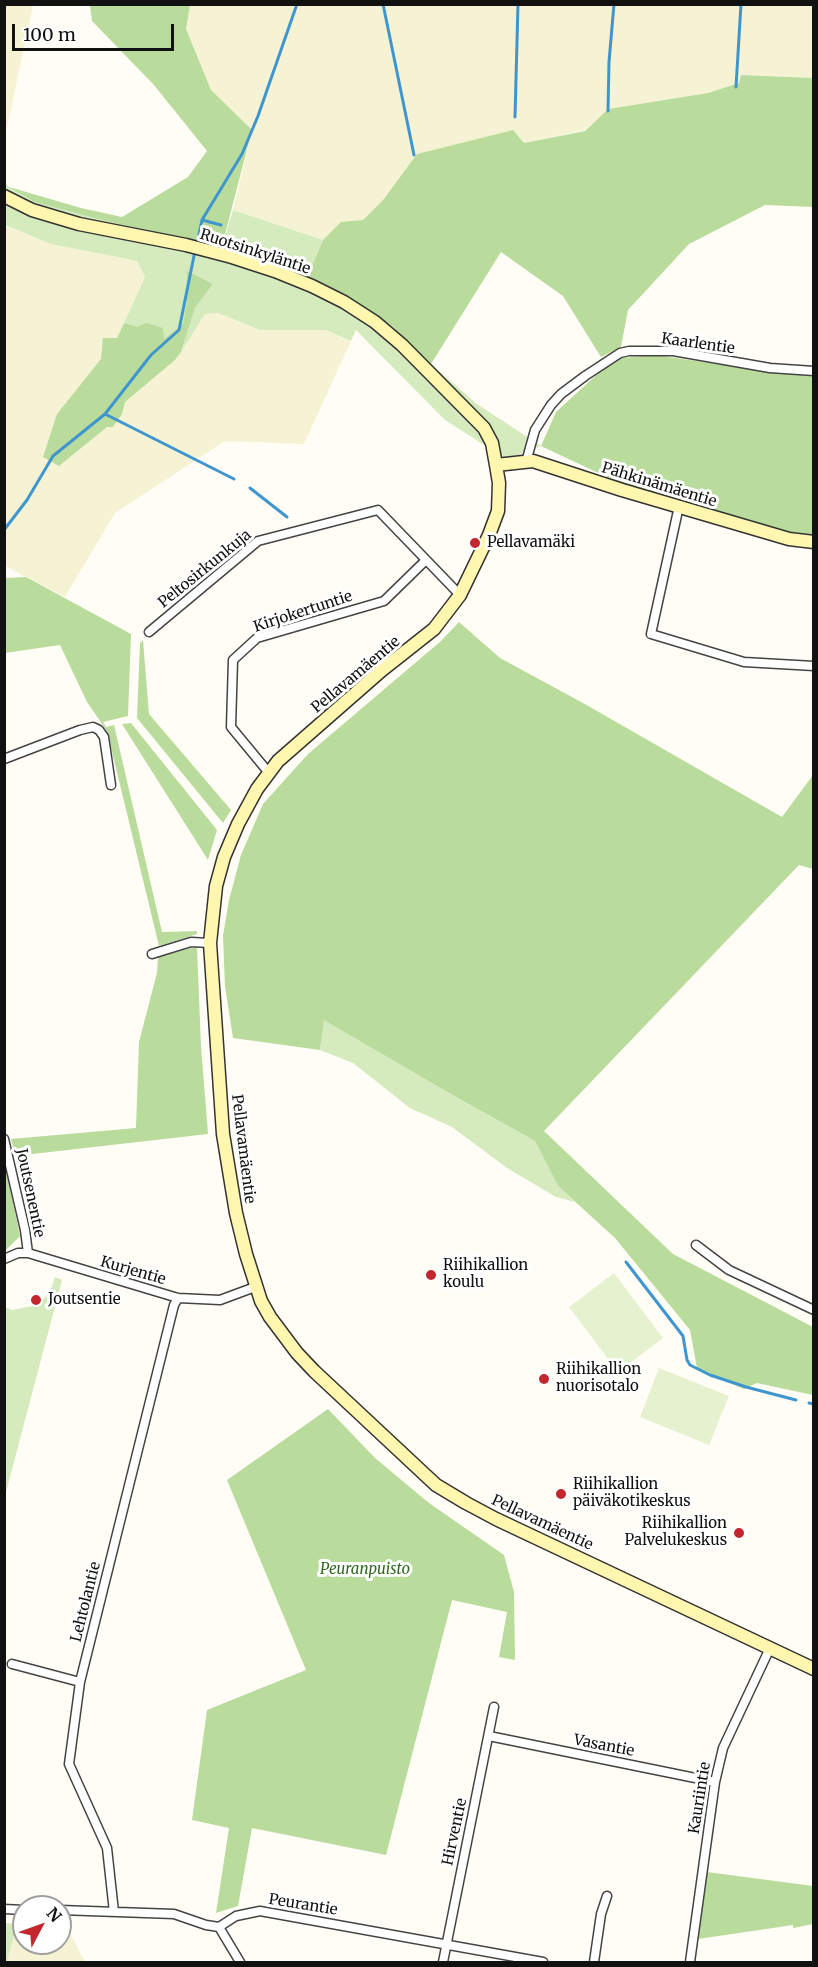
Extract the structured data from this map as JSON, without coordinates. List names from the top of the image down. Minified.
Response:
{"streets":{"street":["Ruotsinkyläntie","Kaarlentie","Pähkinämäentie","Peltosirkunkuja","Kirjokertuntie","Pellavamäentie","Joutsenentie","Kurjentie","Lehtolantie","Vasantie","Kauriintie","Hirventie","Peurantie"]},"crossings":[["Ruotsinkyläntie","Pähkinämäentie"],["Ruotsinkyläntie","Pellavamäentie"],["Kaarlentie","Pähkinämäentie"],["Pähkinämäentie","Pellavamäentie"],["Peltosirkunkuja","Kirjokertuntie"],["Peltosirkunkuja","Pellavamäentie"],["Kirjokertuntie","Pellavamäentie"],["Pellavamäentie","Kurjentie"],["Pellavamäentie","Kauriintie"],["Joutsenentie","Kurjentie"],["Kurjentie","Lehtolantie"],["Vasantie","Kauriintie"],["Vasantie","Hirventie"],["Hirventie","Peurantie"]],"parks":["Peuranpuisto"],"places":["Pellavamäki","Riihikallion koulu","Joutsentie","Riihikallion nuorisotalo","Riihikallion päiväkotikeskus","Riihikallion Palvelukeskus"],"scale_bar":"100 m","north":"top right"}
